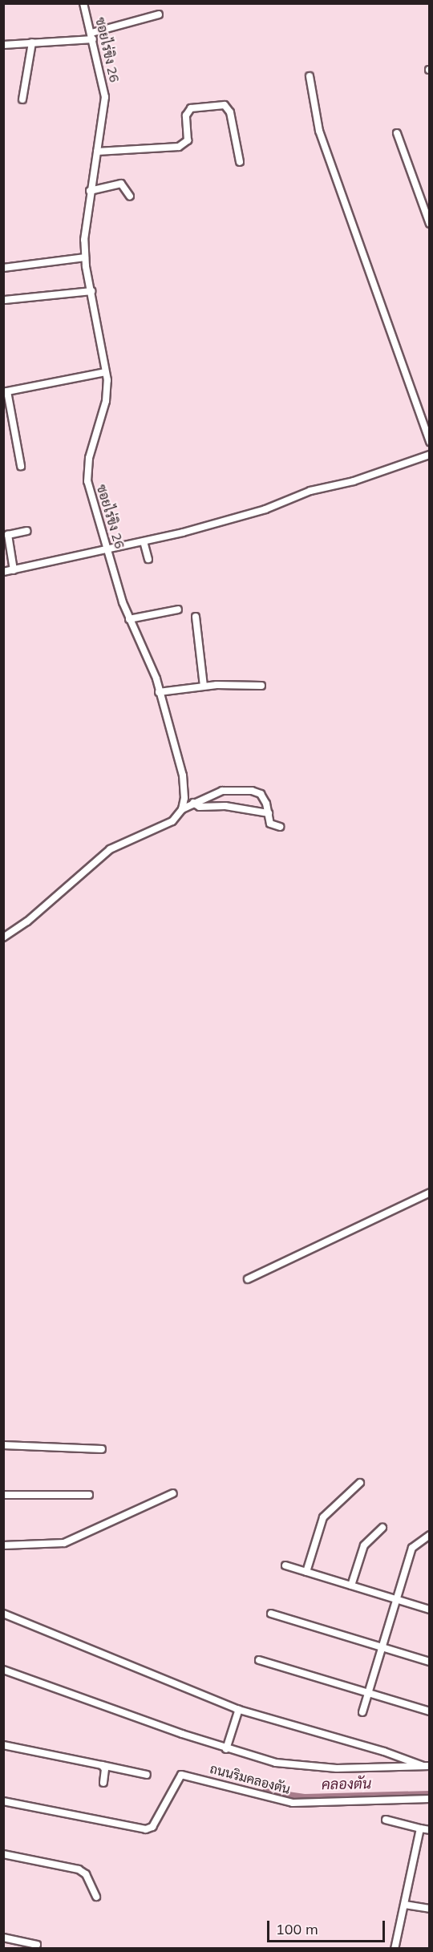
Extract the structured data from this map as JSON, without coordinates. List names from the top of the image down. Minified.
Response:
{"streets":{"street":["ซอยไร่ขิง 26","ถนนริมคลองตัน"]},"water":["คลองตัน"],"scale_bar":"100 m"}
